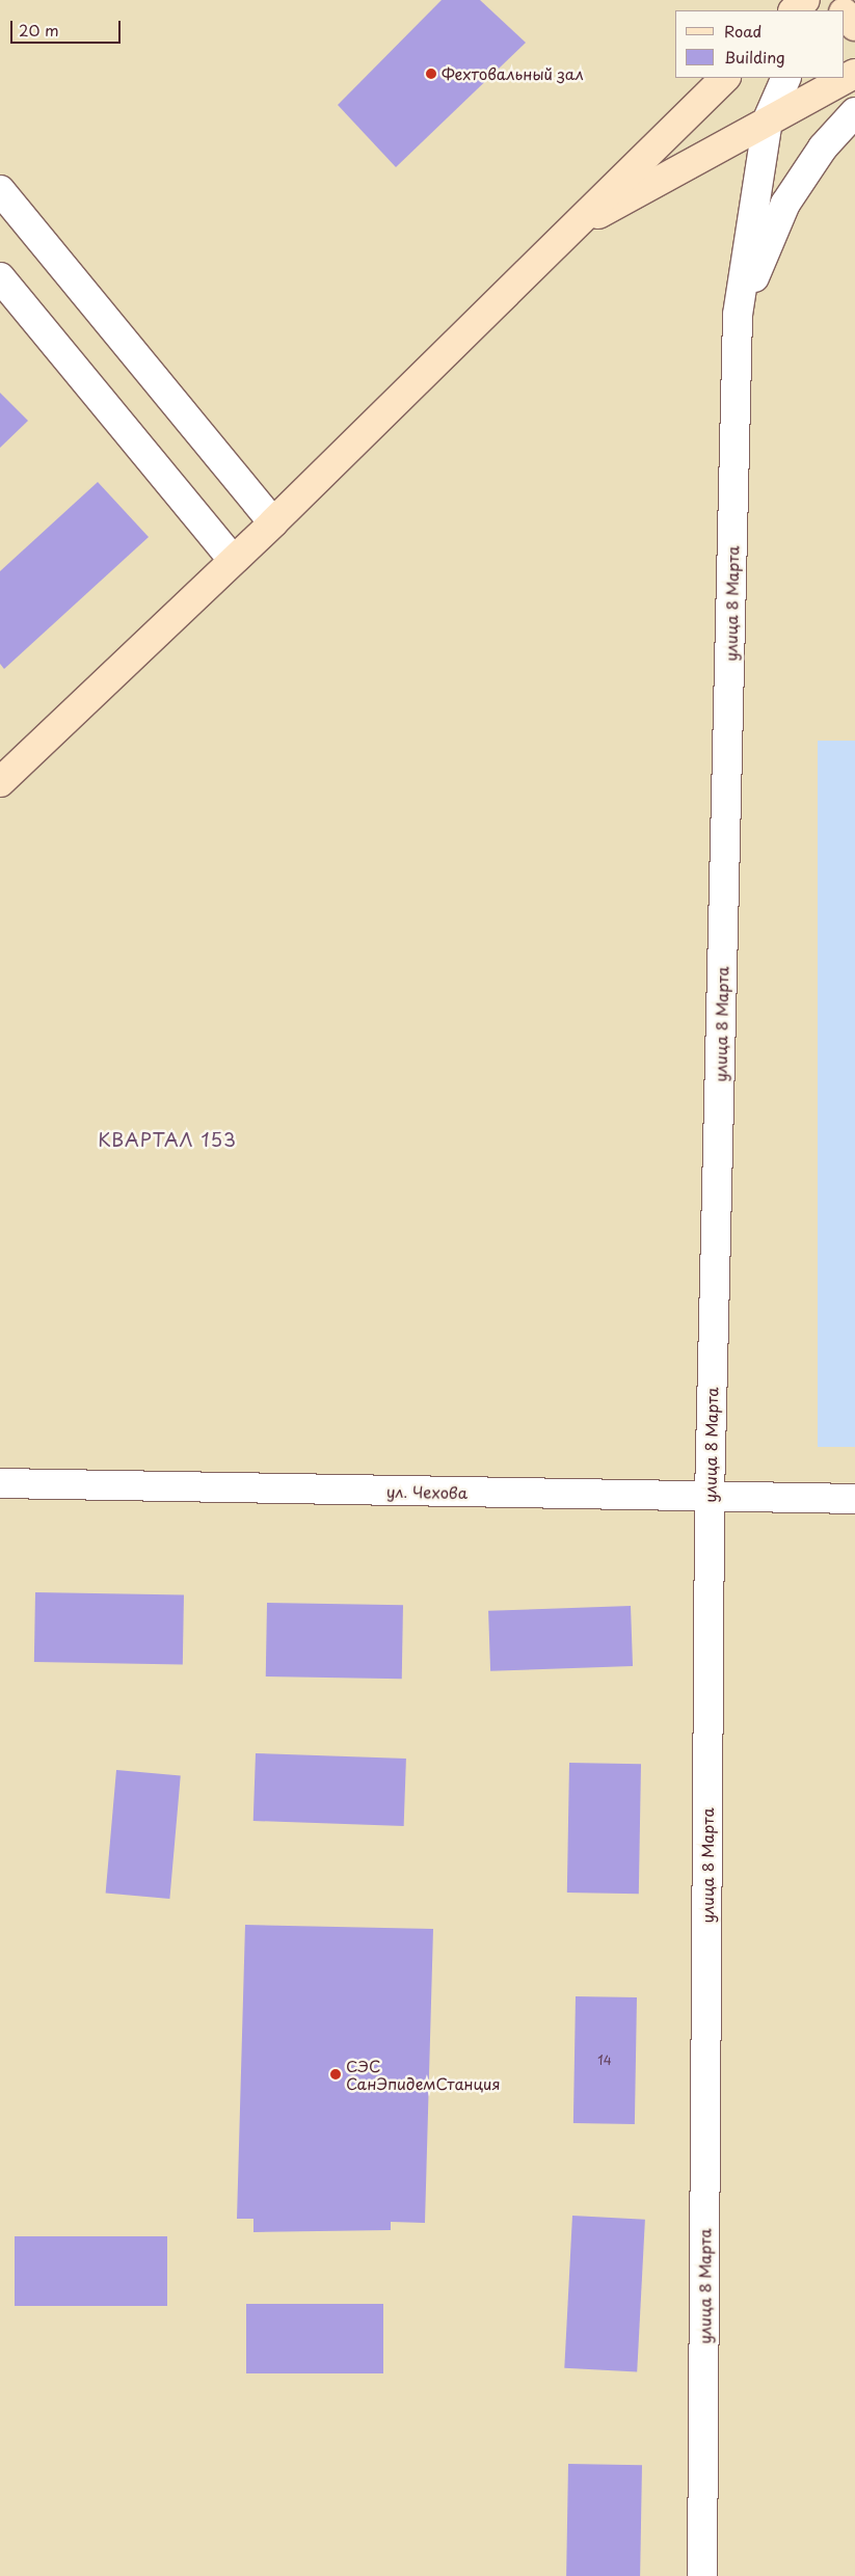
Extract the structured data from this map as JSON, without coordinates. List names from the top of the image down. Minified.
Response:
{"streets":{"street":["улица 8 Марта","ул. Чехова"]},"crossings":[["улица 8 Марта","ул. Чехова"]],"districts":["КВАРТАЛ 153"],"places":["Фехтовальный зал","СЭС СанЭпидемСтанция"],"house_numbers":["14"],"legend":["Road","Building"],"scale_bar":"20 m"}
